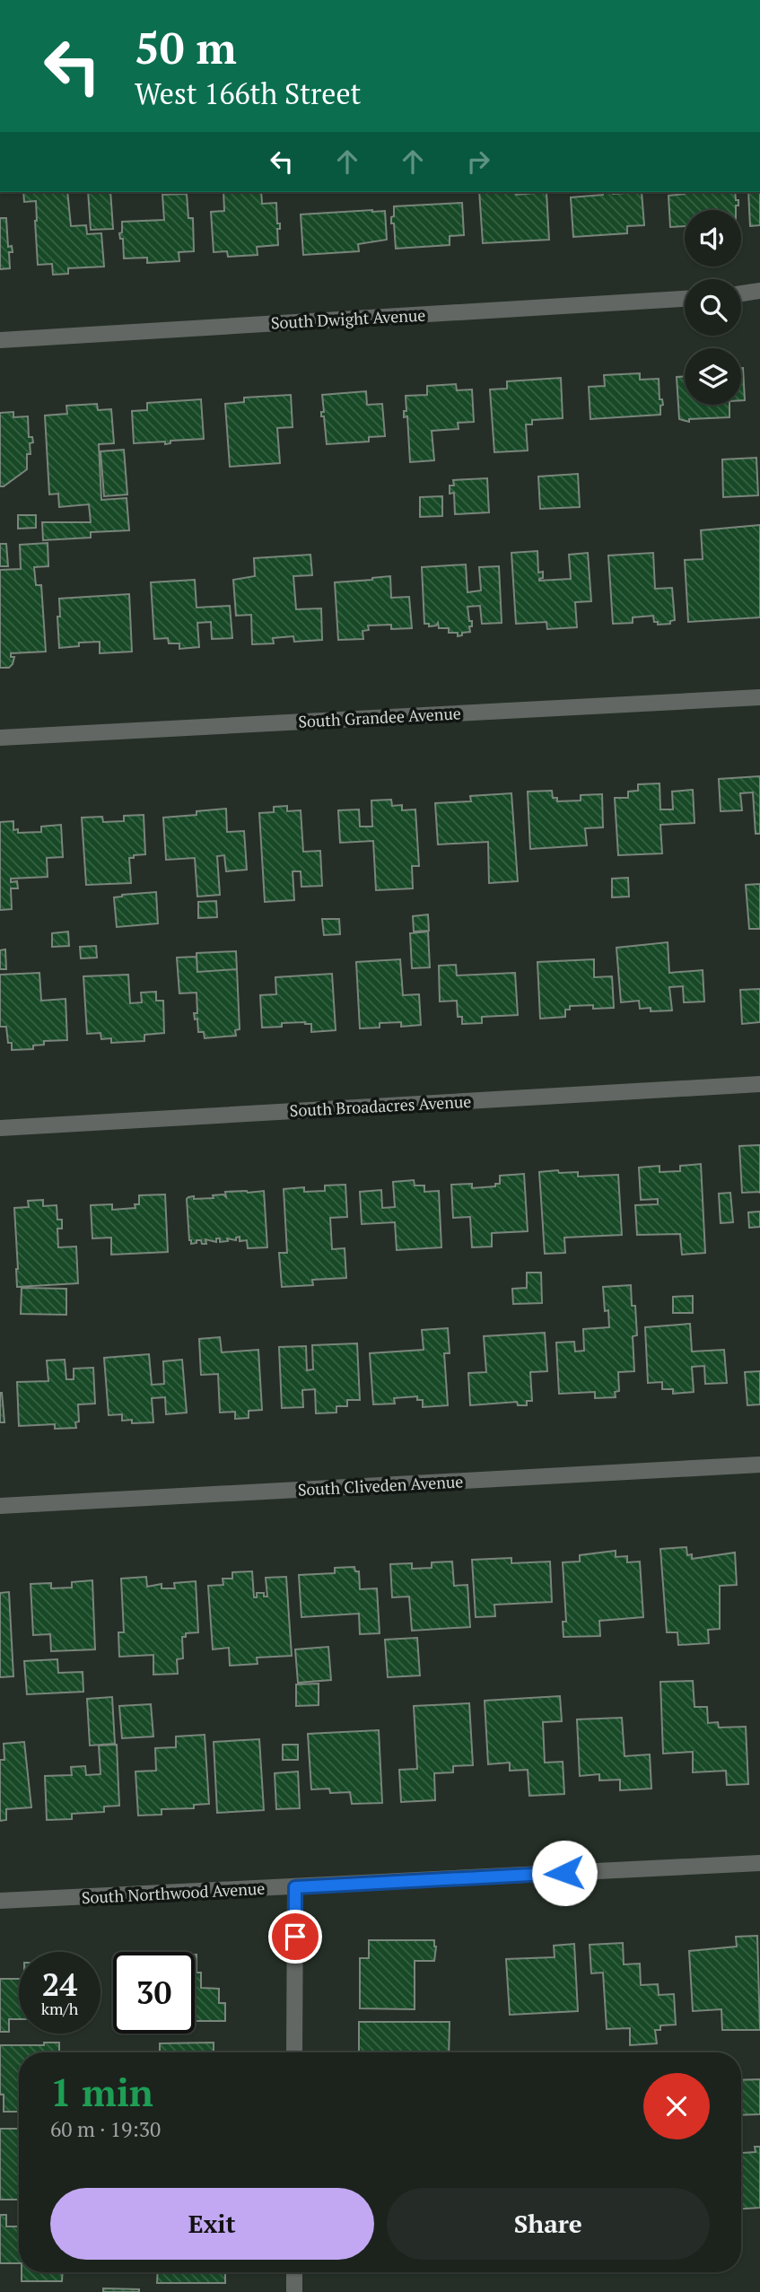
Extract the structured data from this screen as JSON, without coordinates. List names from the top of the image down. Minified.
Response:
{"streets":{"street":["South Dwight Avenue","South Grandee Avenue","South Broadacres Avenue","South Cliveden Avenue","South Northwood Avenue"]},"page":{"turn":["50 m","West 166th Street"],"speed":"24 km/h","limit":"30","heading":["1 min","60 m · 19:30"],"buttons":["Exit","Share"]}}
